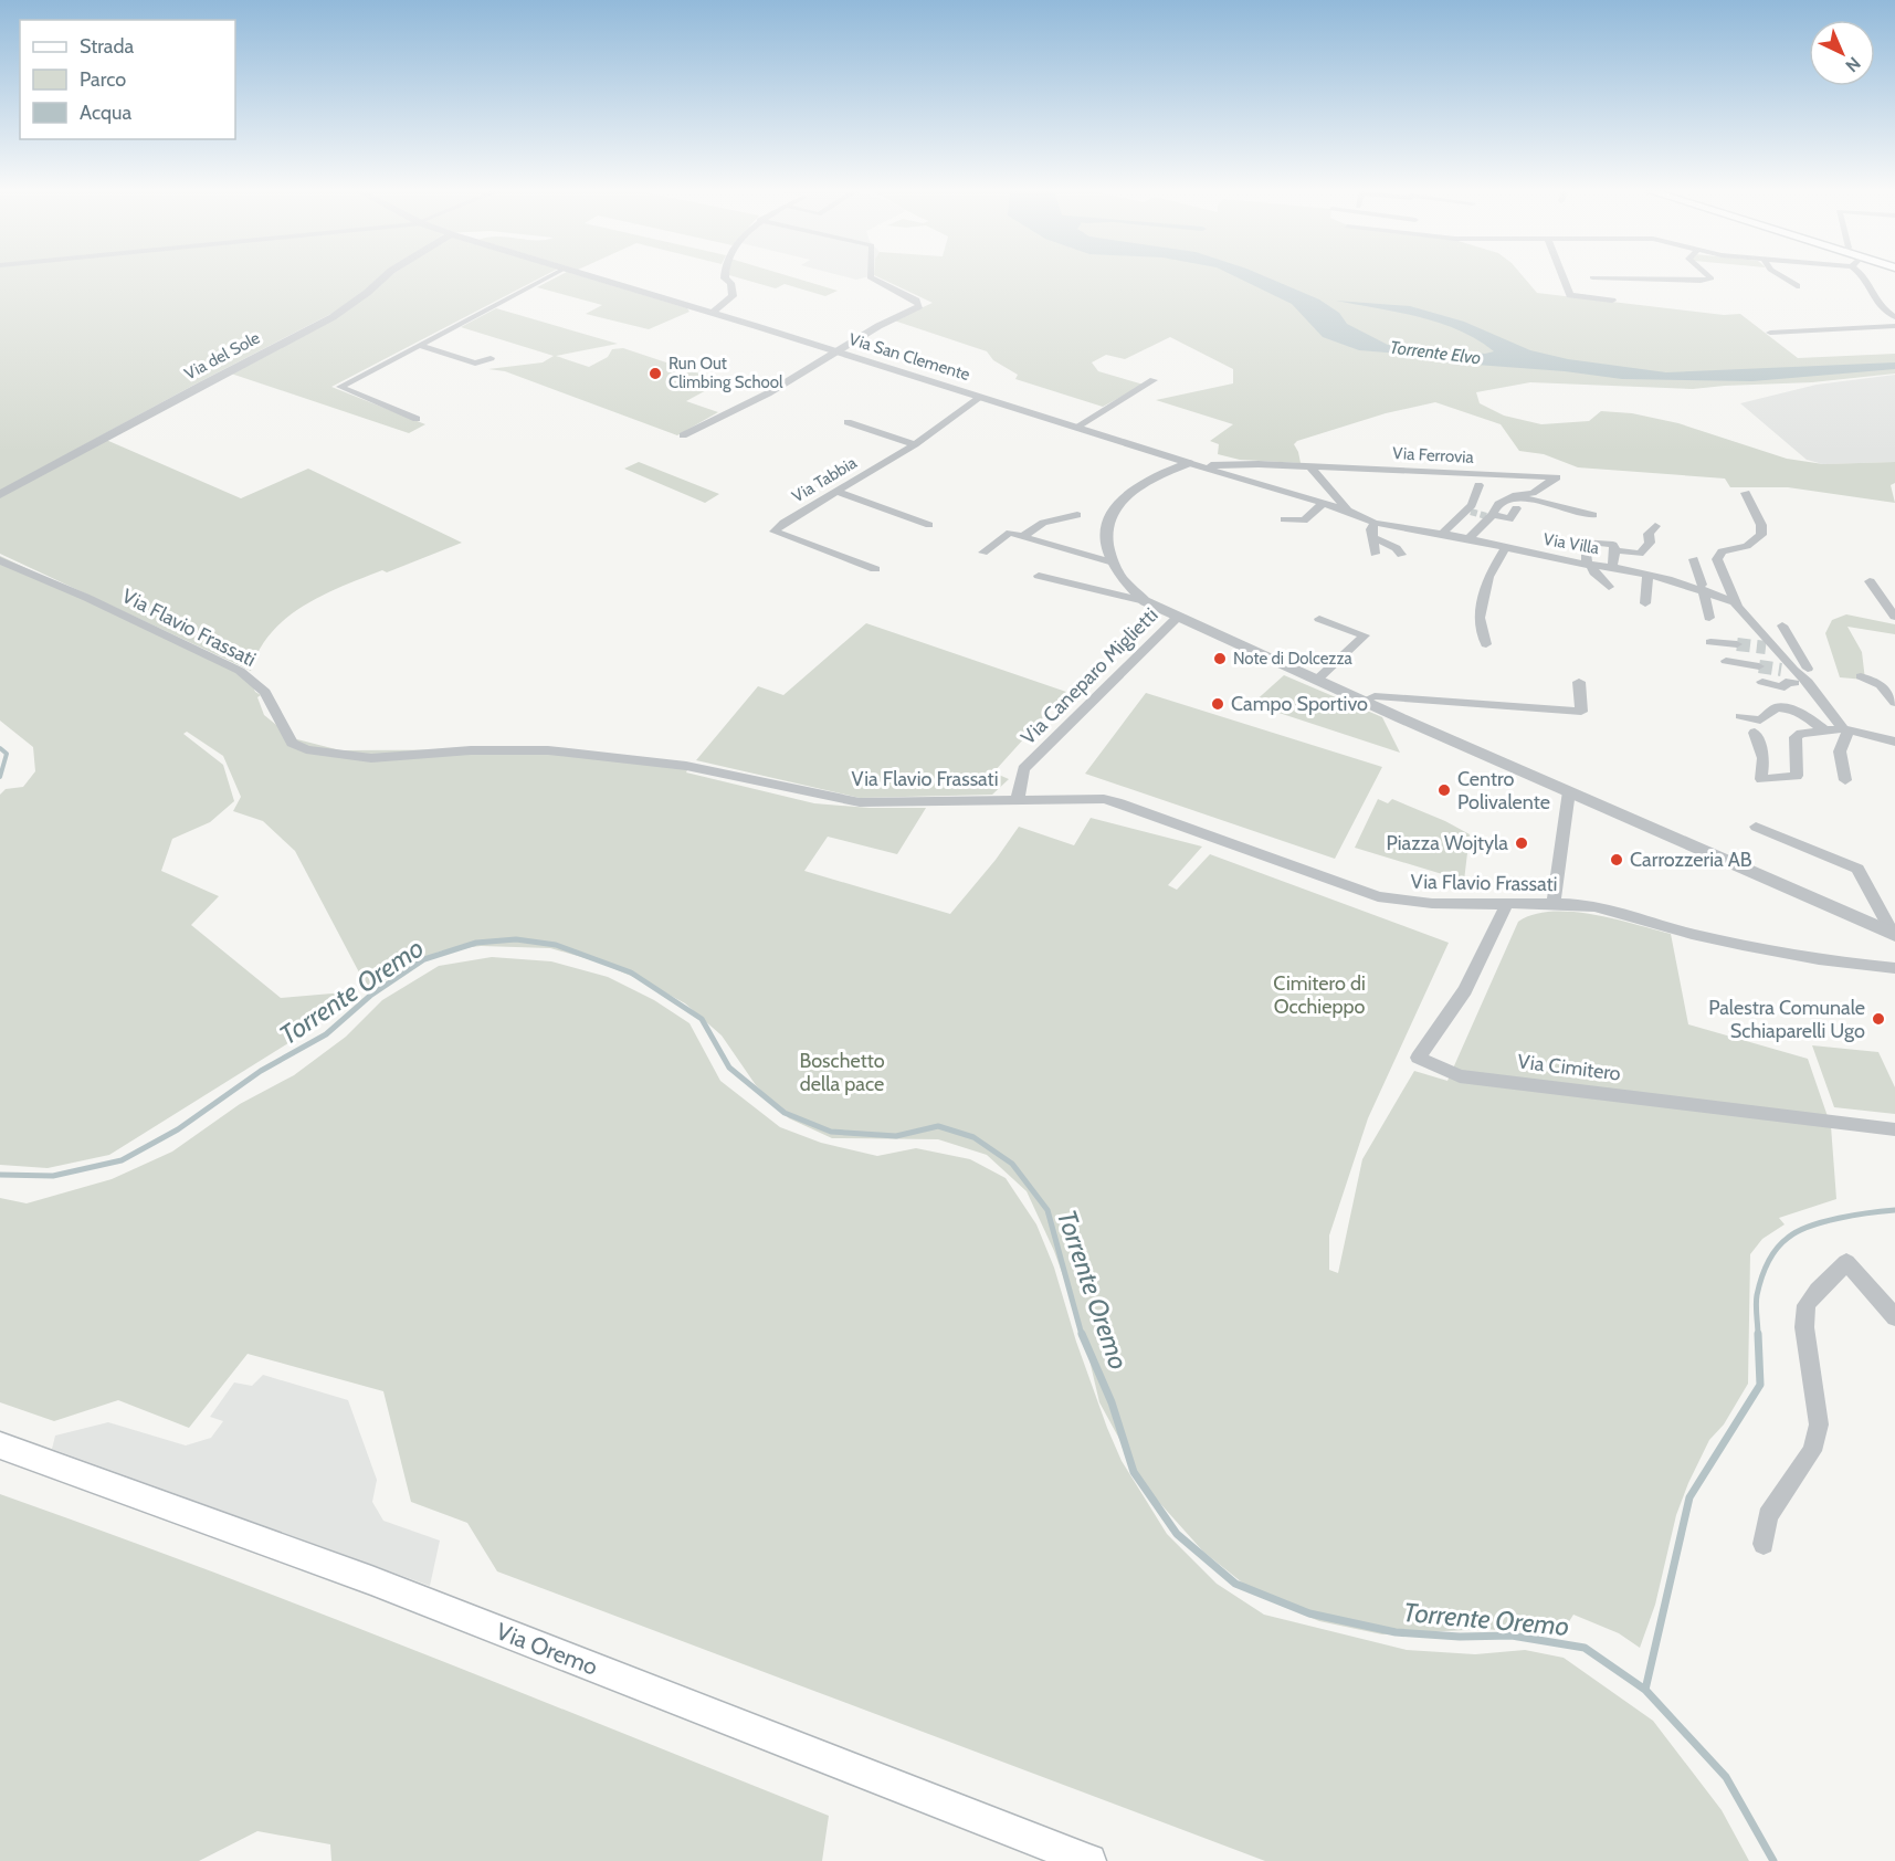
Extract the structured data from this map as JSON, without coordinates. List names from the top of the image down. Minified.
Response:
{"streets":{"main road":["Via Oremo"],"street":["Via del Sole","Via San Clemente","Via Ferrovia","Via Tabbia","Via Villa","Via Flavio Frassati","Via Caneparo Miglietti","Via Cimitero"]},"crossings":[["Via San Clemente","Via Ferrovia"],["Via San Clemente","Via Tabbia"],["Via San Clemente","Via Villa"],["Via Ferrovia","Via Villa"],["Via Flavio Frassati","Via Caneparo Miglietti"],["Via Flavio Frassati","Via Cimitero"]],"water":["Torrente Elvo","Torrente Oremo"],"parks":["Cimitero di Occhieppo","Boschetto della pace"],"places":["Run Out Climbing School","Note di Dolcezza","Campo Sportivo","Centro Polivalente","Piazza Wojtyla","Carrozzeria AB","Palestra Comunale Schiaparelli Ugo"],"legend":["Strada","Parco","Acqua"],"north":"bottom right"}
